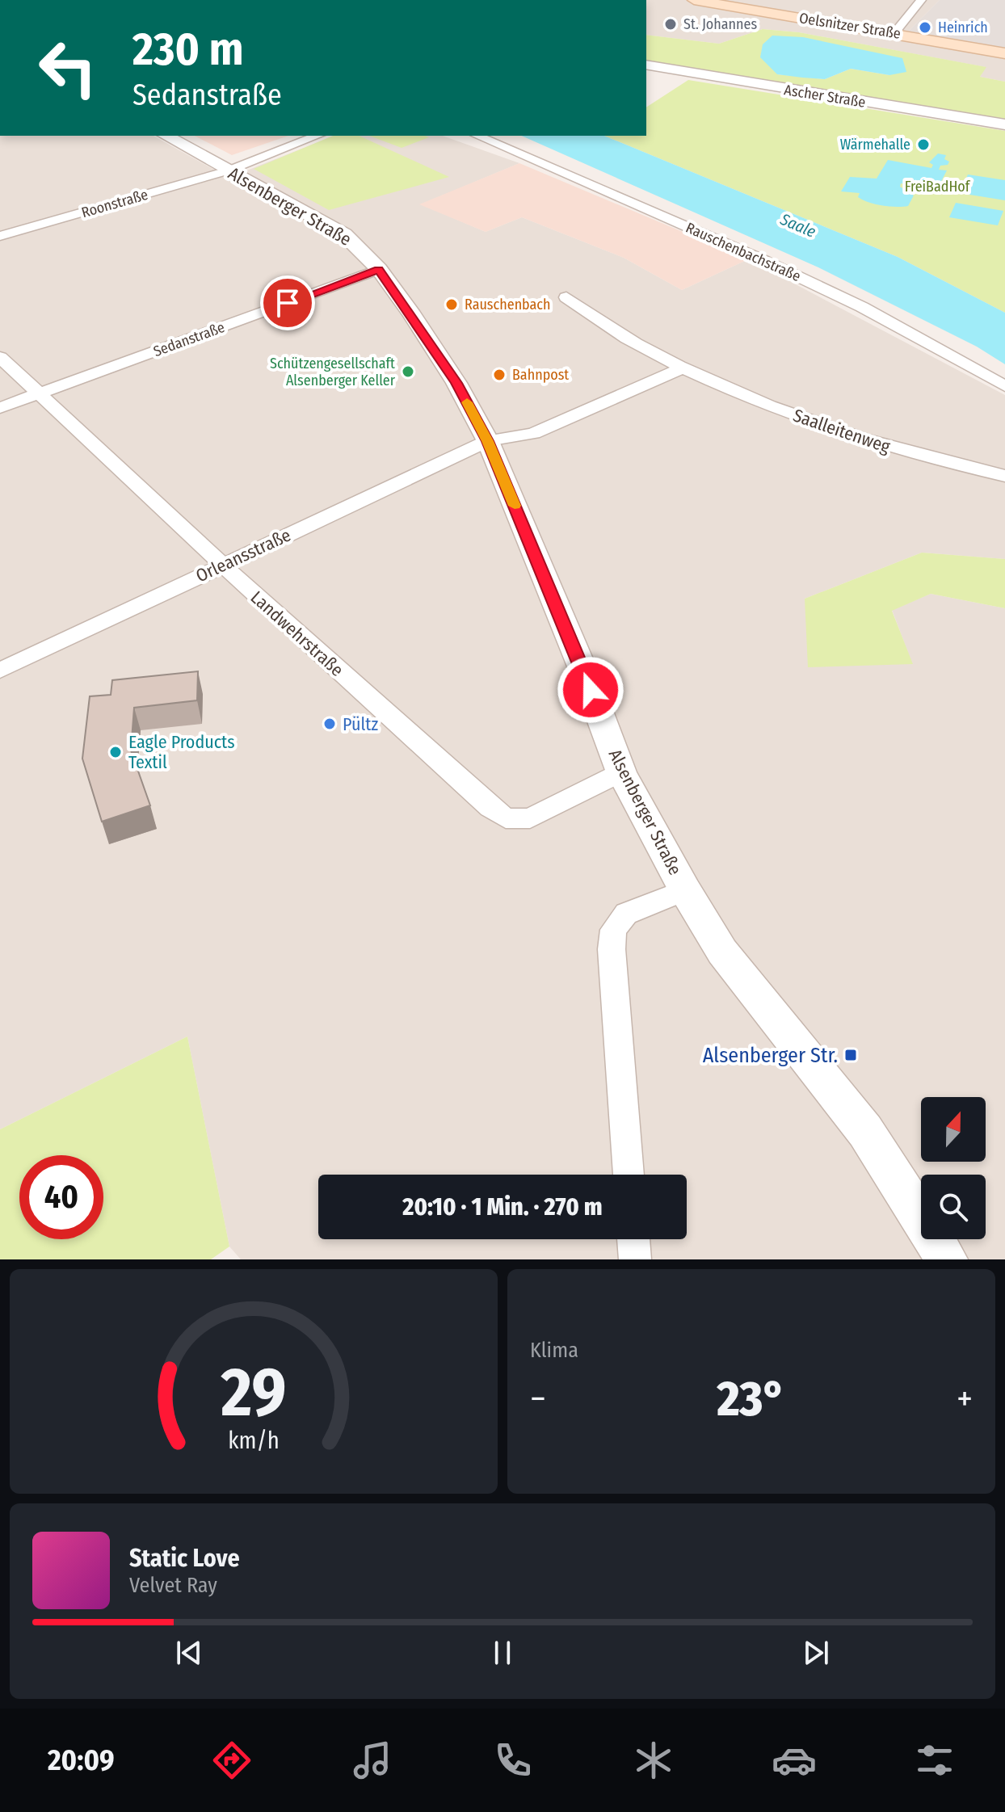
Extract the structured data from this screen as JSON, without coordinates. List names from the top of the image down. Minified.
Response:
{"streets":{"main road":["Oelsnitzer Straße"],"street":["Ascher Straße","Roonstraße","Alsenberger Straße","Rauschenbachstraße","Sedanstraße","Saalleitenweg","Orleansstraße","Landwehrstraße"]},"crossings":[["Roonstraße","Alsenberger Straße"],["Alsenberger Straße","Sedanstraße"],["Alsenberger Straße","Orleansstraße"],["Alsenberger Straße","Landwehrstraße"],["Sedanstraße","Landwehrstraße"],["Orleansstraße","Landwehrstraße"]],"water":["Saale"],"parks":["FreiBadHof"],"places":{"other":["St. Johannes","Heinrich","Wärmehalle","Rauschenbach","Schützengesellschaft Alsenberger Keller","Bahnpost","Pültz","Eagle Products Textil"],"transit":["Alsenberger Str."]},"north":"top","page":{"turn":["230 m","Sedanstraße"],"limit":"40","trip":"20:10 · 1 Min. · 270 m","tile":"Klima","heat":["−","23°","+"],"song":["Static Love","Velvet Ray"],"tabs":"20:09","gauge":["29","km/h"]}}
